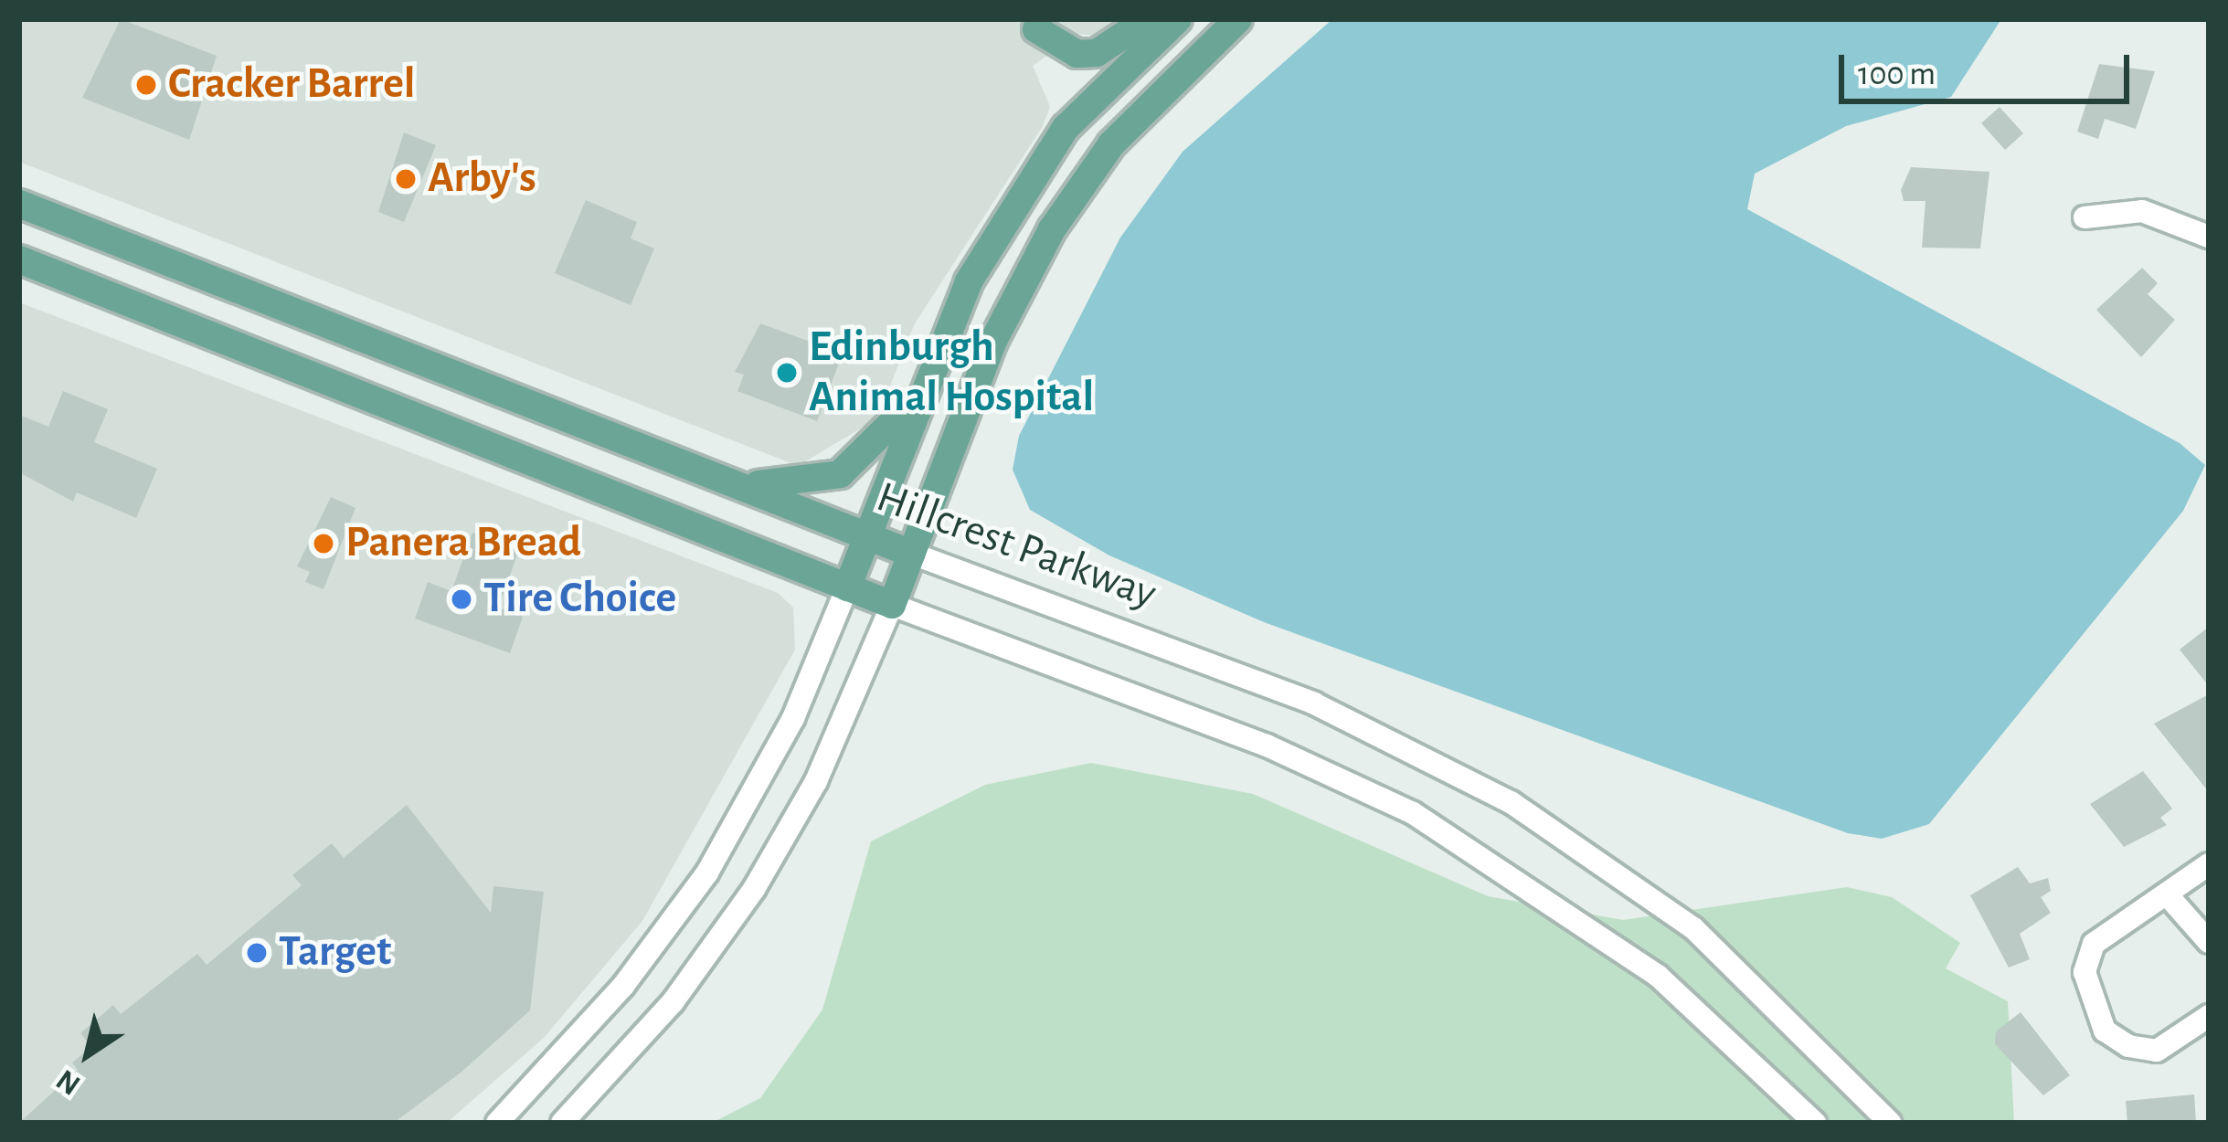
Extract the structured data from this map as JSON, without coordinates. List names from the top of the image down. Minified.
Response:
{"streets":{"main road":["Hillcrest Parkway"]},"places":["Cracker Barrel","Arby's","Edinburgh Animal Hospital","Panera Bread","Tire Choice","Target"],"scale_bar":"100 m","north":"bottom left"}
